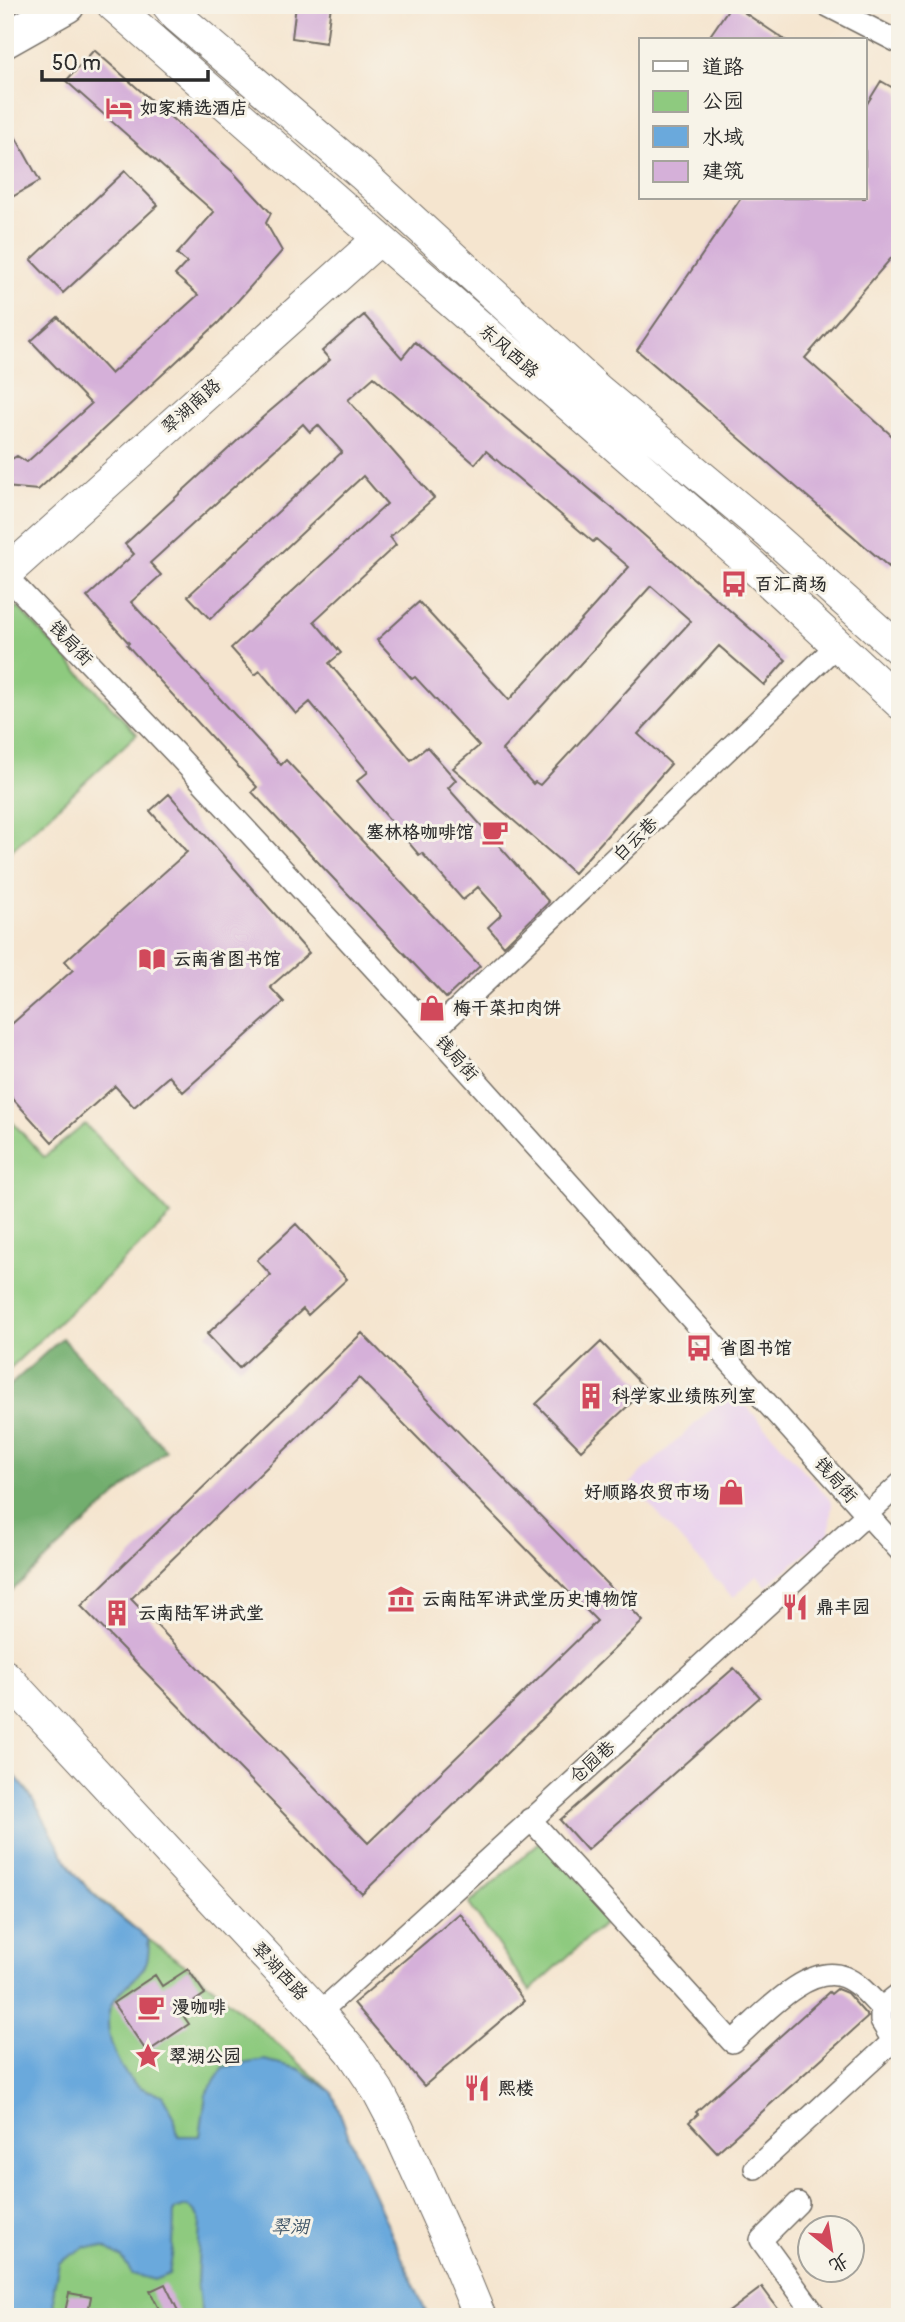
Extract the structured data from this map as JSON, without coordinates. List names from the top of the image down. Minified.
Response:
{"streets":{"main road":["东风西路","翠湖南路","翠湖西路"],"street":["钱局街","白云巷","仓园巷"]},"crossings":[["东风西路","翠湖南路"],["东风西路","白云巷"],["翠湖南路","钱局街"],["钱局街","白云巷"],["钱局街","仓园巷"],["仓园巷","翠湖西路"]],"water":["翠湖"],"places":{"hotel":["如家精选酒店"],"bus stop":["百汇商场","省图书馆"],"cafe":["塞林格咖啡馆","漫咖啡"],"library":["云南省图书馆"],"shop":["梅干菜扣肉饼","好顺路农贸市场"],"building":["科学家业绩陈列室","云南陆军讲武堂"],"museum":["云南陆军讲武堂历史博物馆"],"restaurant":["鼎丰园","熙楼"],"place":["翠湖公园"]},"legend":["道路","公园","水域","建筑"],"scale_bar":"50 m","north":"bottom right"}
